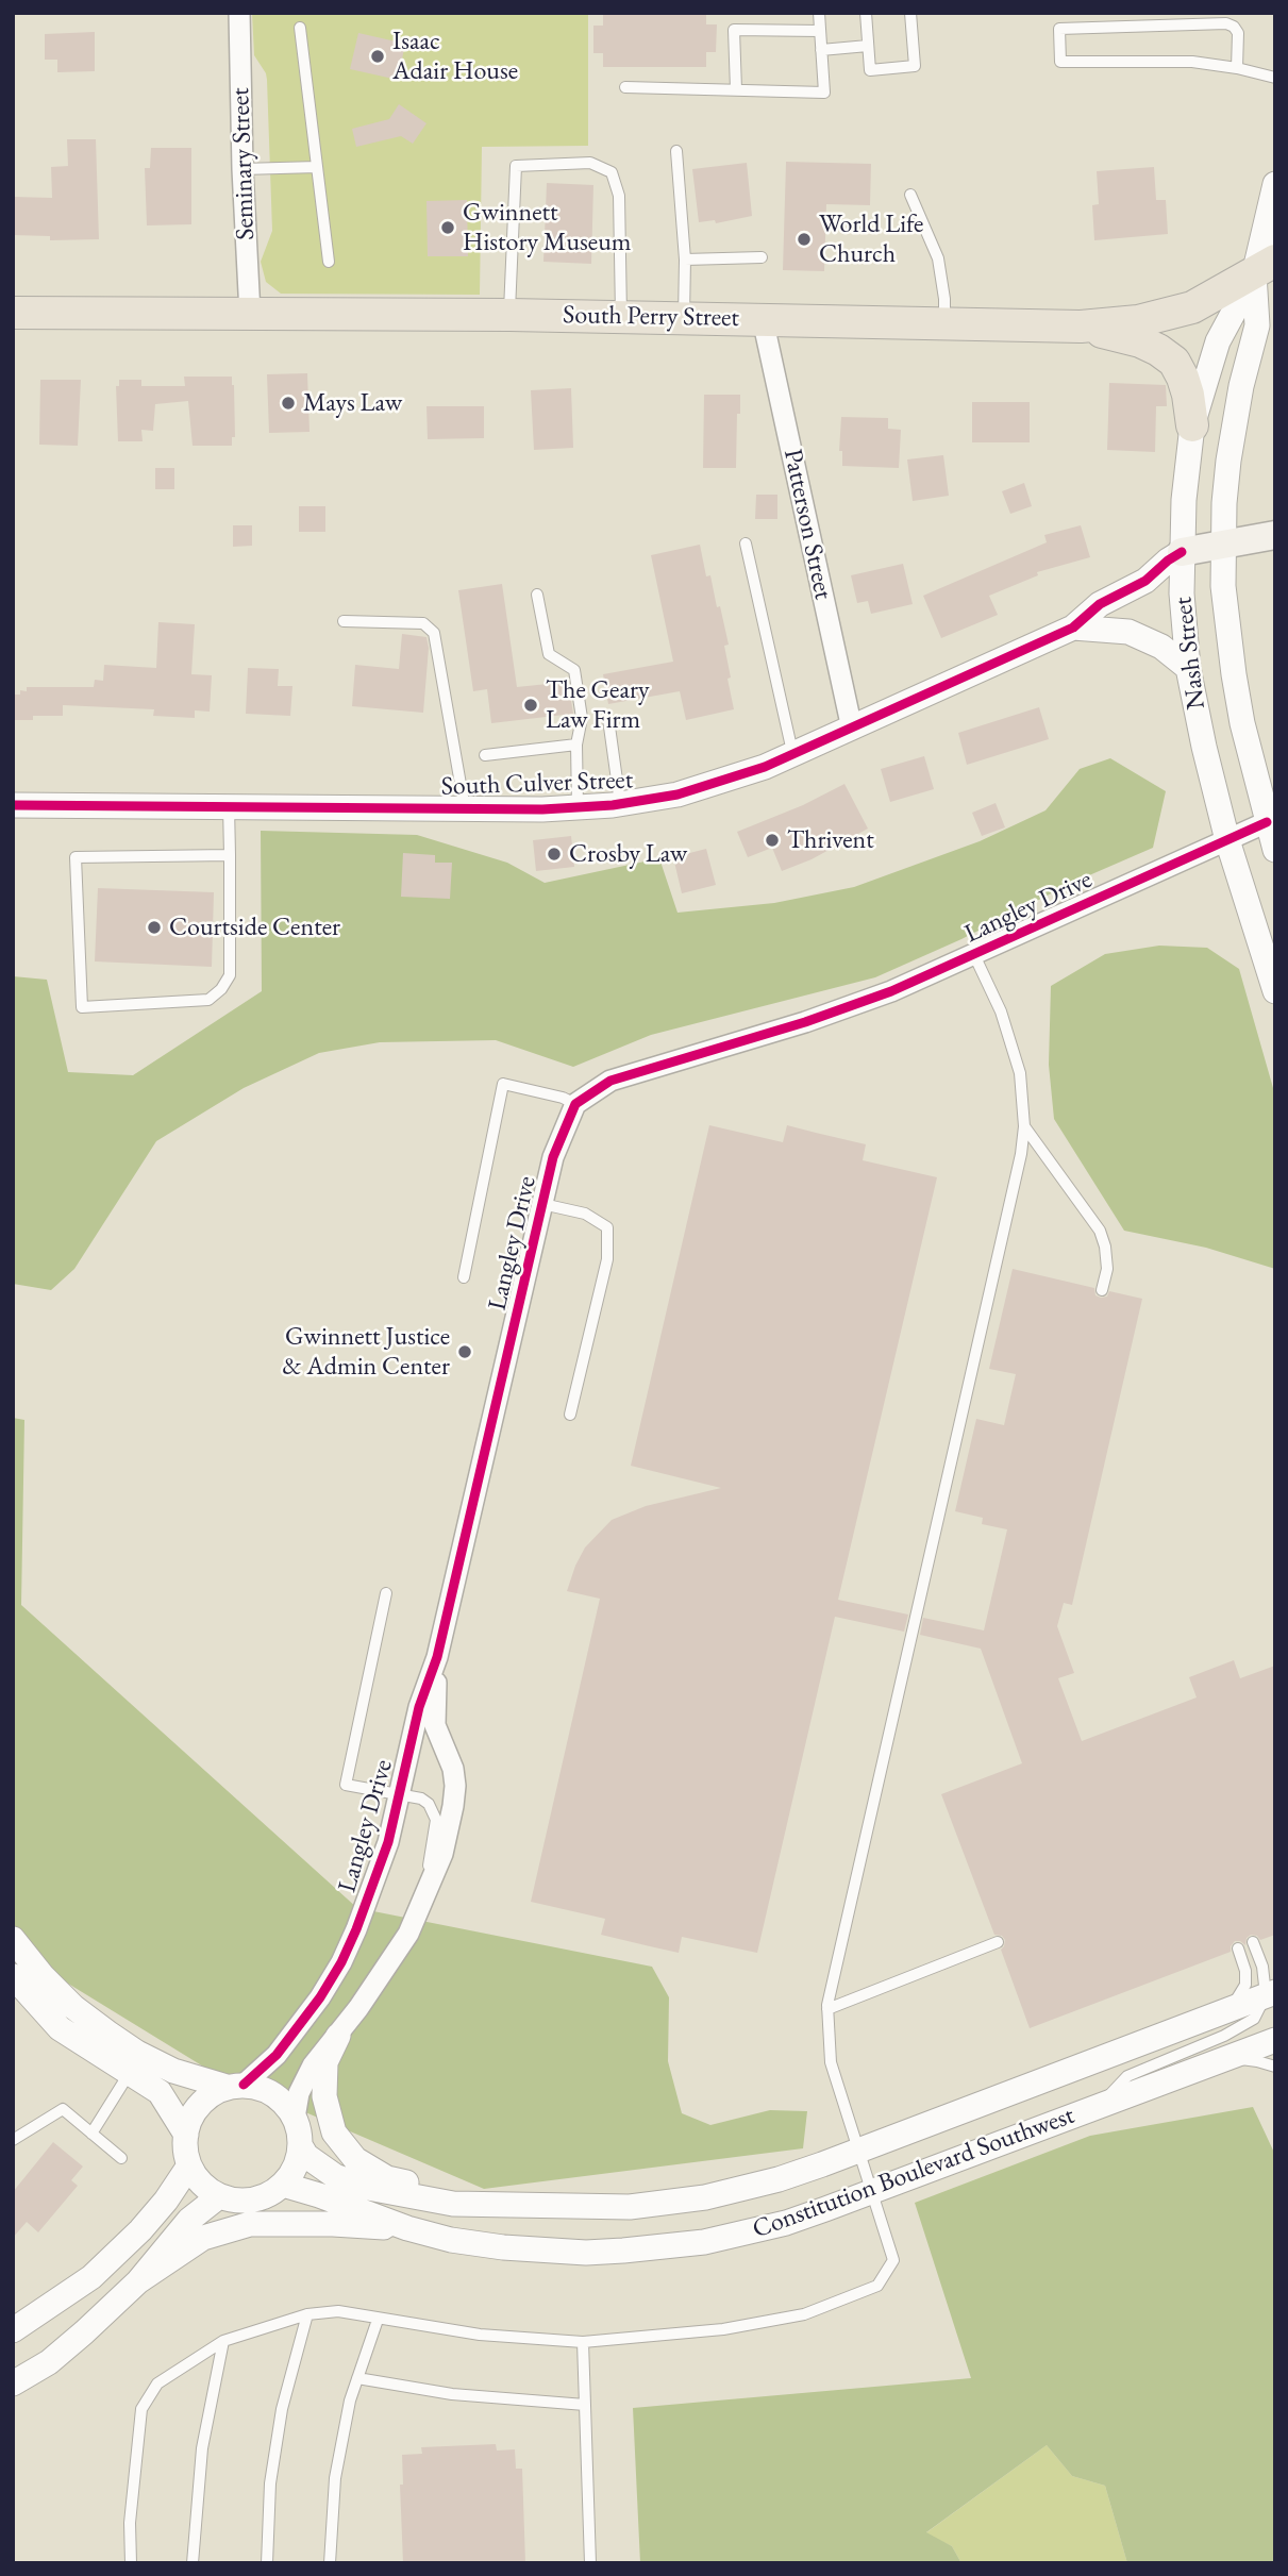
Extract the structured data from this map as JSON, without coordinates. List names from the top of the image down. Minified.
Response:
{"streets":{"main road":["South Perry Street"],"street":["Seminary Street","Patterson Street","Nash Street","South Culver Street","Langley Drive","Constitution Boulevard Southwest"]},"crossings":[["Seminary Street","South Perry Street"],["South Perry Street","Patterson Street"],["South Perry Street","Nash Street"],["Patterson Street","South Culver Street"],["Nash Street","Langley Drive"],["Langley Drive","Constitution Boulevard Southwest"]],"places":["Isaac Adair House","Gwinnett History Museum","World Life Church","Mays Law","The Geary Law Firm","Thrivent","Crosby Law","Courtside Center","Gwinnett Justice & Admin Center"]}
